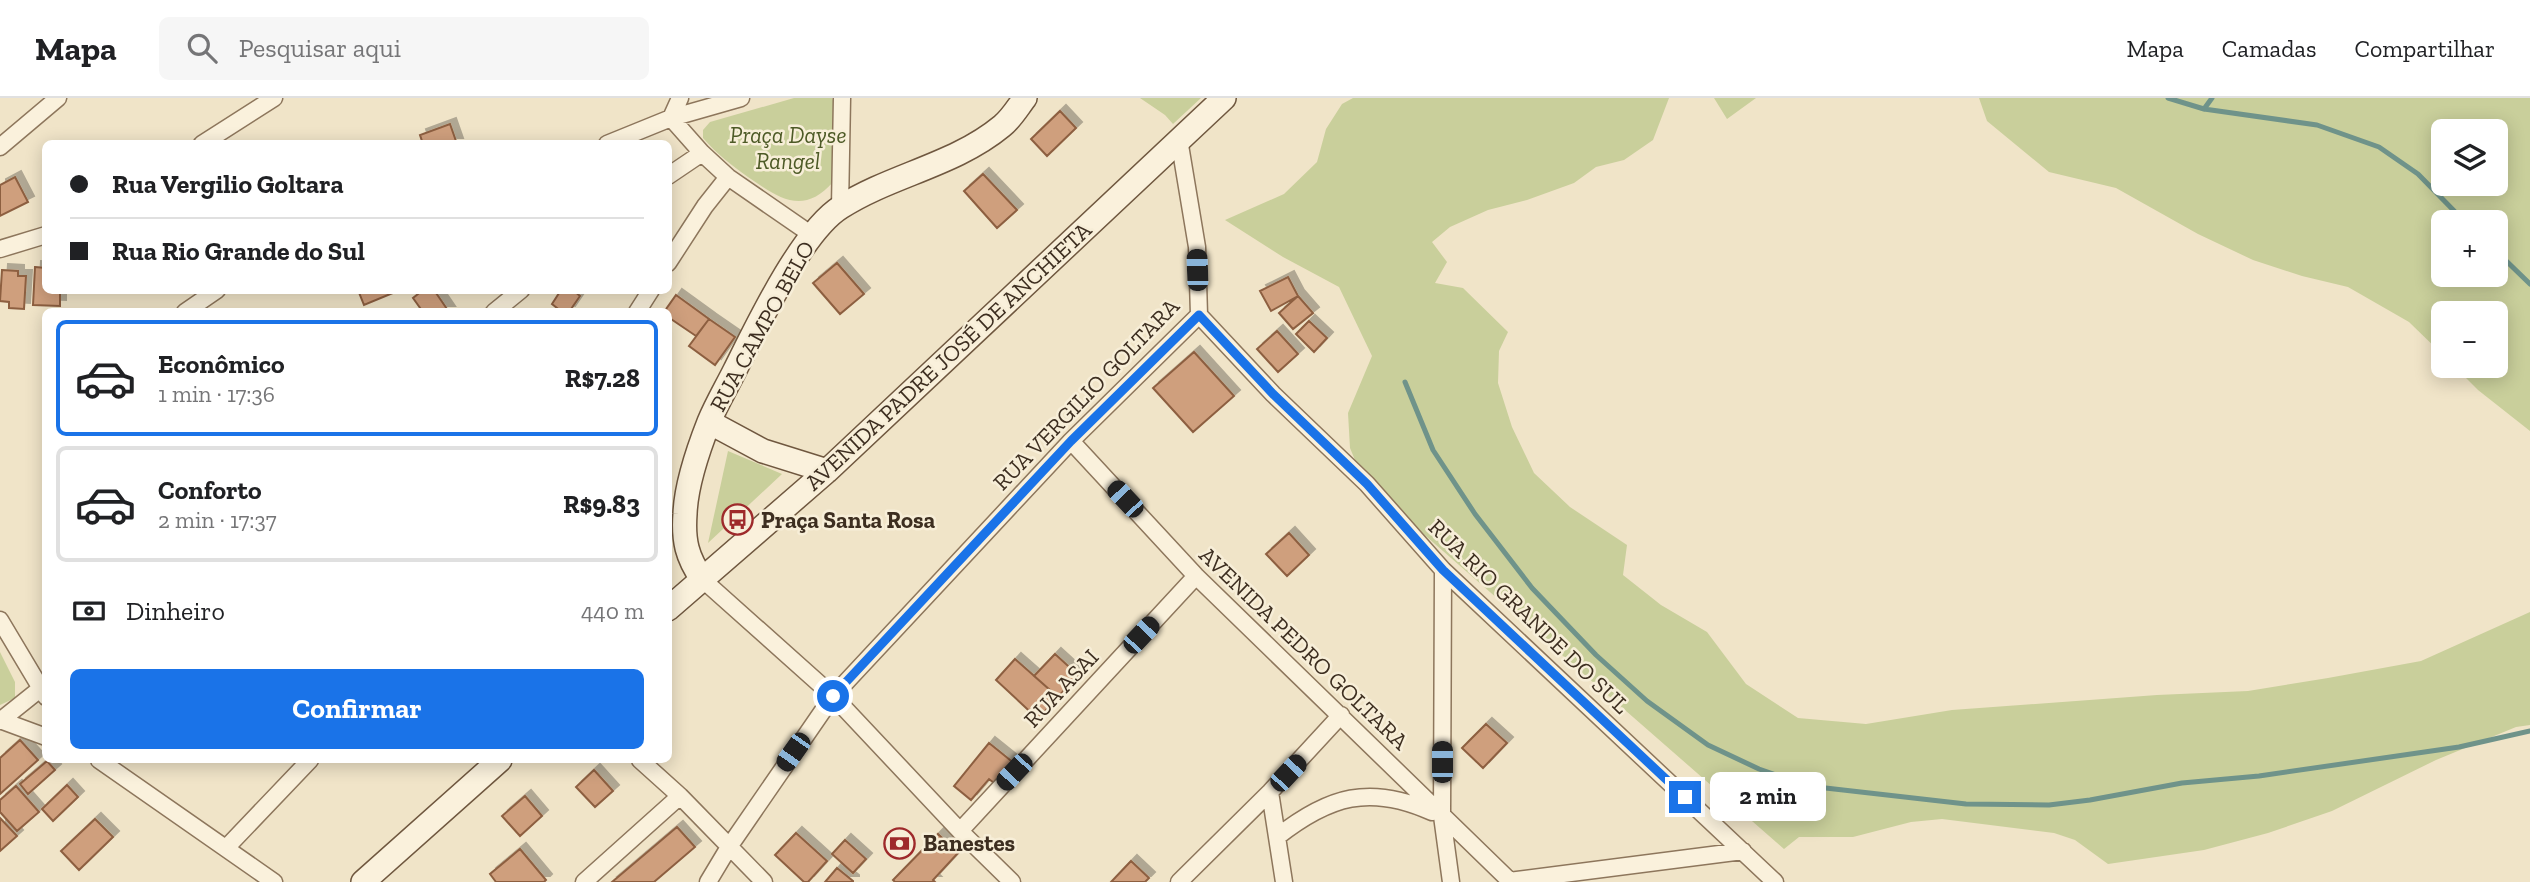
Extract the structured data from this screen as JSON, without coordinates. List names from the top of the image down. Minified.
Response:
{"streets":{"main road":["RUA CAMPO BELO","AVENIDA PADRE JOSÉ DE ANCHIETA"],"street":["RUA VERGILIO GOLTARA","RUA RIO GRANDE DO SUL","AVENIDA PEDRO GOLTARA","RUA ASAI"]},"crossings":[["RUA CAMPO BELO","AVENIDA PADRE JOSÉ DE ANCHIETA"],["AVENIDA PADRE JOSÉ DE ANCHIETA","RUA VERGILIO GOLTARA"],["RUA VERGILIO GOLTARA","RUA RIO GRANDE DO SUL"],["RUA VERGILIO GOLTARA","AVENIDA PEDRO GOLTARA"],["AVENIDA PEDRO GOLTARA","RUA ASAI"]],"parks":["Praça Dayse Rangel"],"places":{"bus stop":["Praça Santa Rosa"],"bank":["Banestes"]},"page":{"header":"Mapa","search":"Pesquisar aqui","nav":["Mapa","Camadas","Compartilhar"],"map_buttons":["+","−"],"banner":["Rua Vergilio Goltara","Rua Rio Grande do Sul"],"list":[{"name":"Econômico","note":"1 min · 17:36","value":"R$7.28"},{"name":"Conforto","note":"2 min · 17:37","value":"R$9.83"}],"pay":["Dinheiro","440 m"],"buttons":"Confirmar","bubble":"2 min"}}
